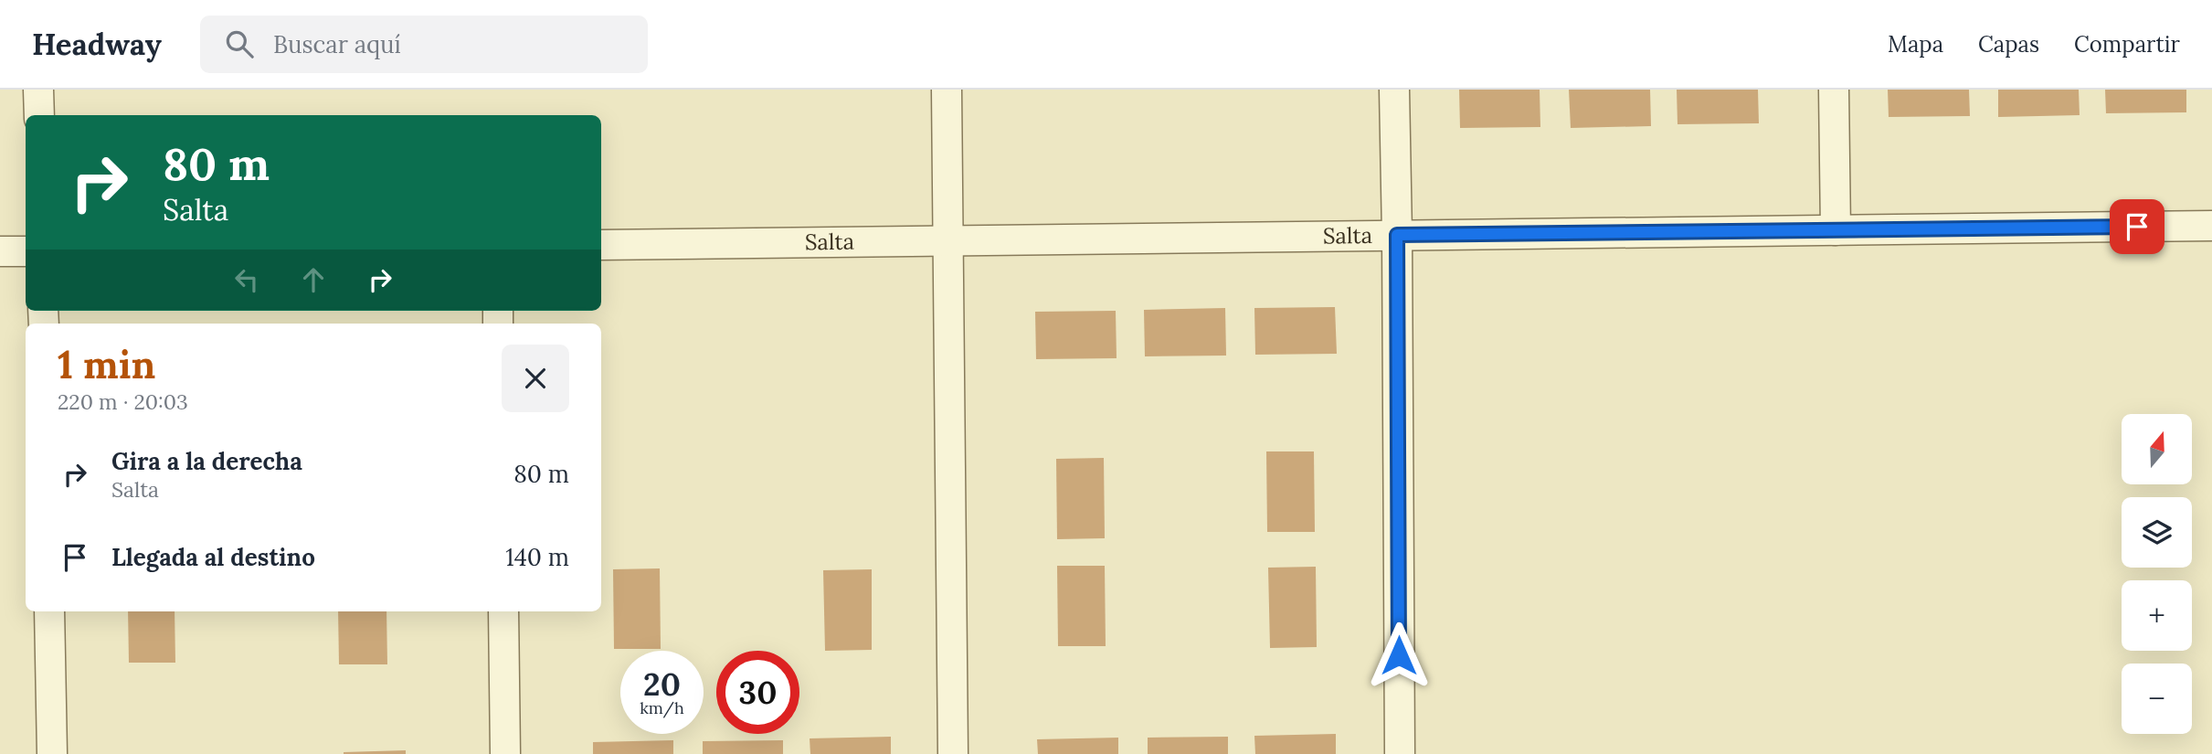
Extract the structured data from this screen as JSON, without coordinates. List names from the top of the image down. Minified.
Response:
{"streets":{"street":["Salta"]},"north":"top","page":{"header":"Headway","search":"Buscar aquí","nav":["Mapa","Capas","Compartir"],"turn":["80 m","Salta"],"heading":["1 min","220 m · 20:03"],"map_buttons":["+","−"],"list":[{"name":"Gira a la derecha","note":"Salta","value":"80 m"},{"name":"Llegada al destino","value":"140 m"}],"speed":"20 km/h","limit":"30"}}
